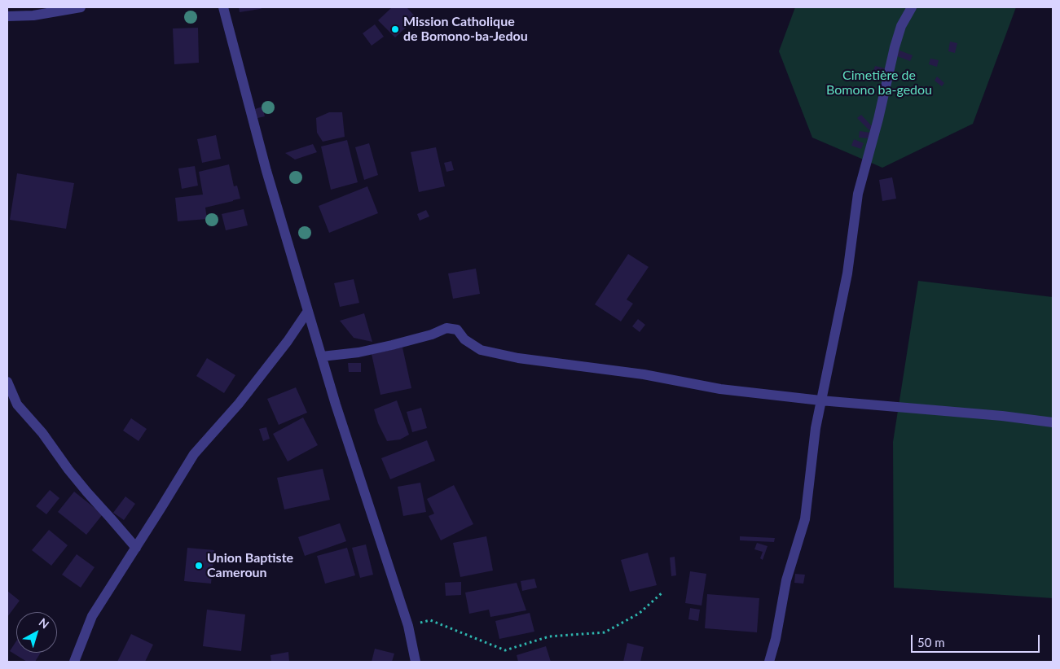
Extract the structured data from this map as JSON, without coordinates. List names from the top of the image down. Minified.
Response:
{"parks":["Cimetière de Bomono ba-gedou"],"places":["Mission Catholique de Bomono-ba-Jedou","Union Baptiste Cameroun"],"scale_bar":"50 m","north":"top right"}
